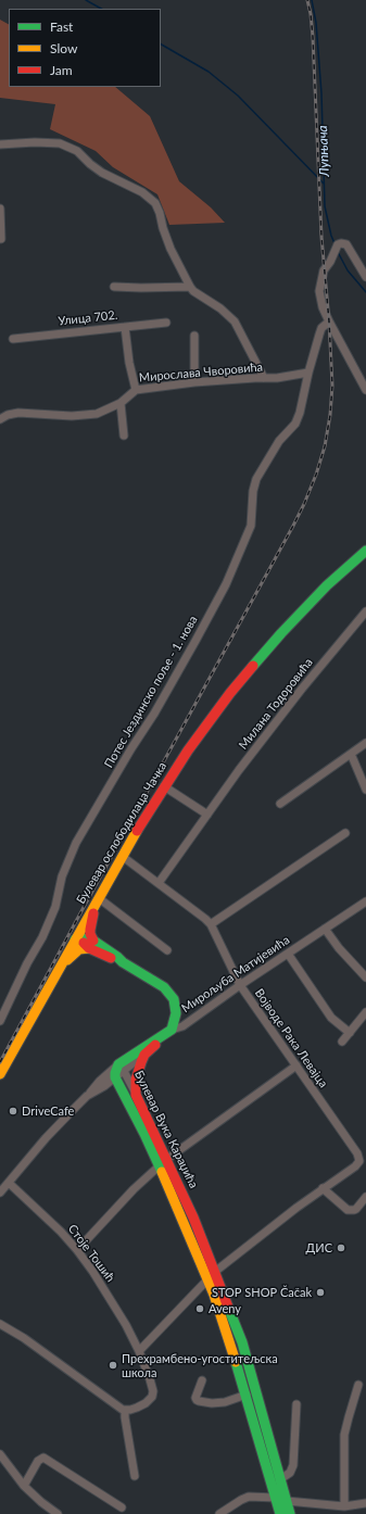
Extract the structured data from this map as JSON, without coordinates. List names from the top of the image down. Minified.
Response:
{"streets":{"street":["Улица 702.","Мирослава Чворовића","Потес Јездинско поље - 1. нова","Милана Тодоровића","Булевар ослободилаца Чачка","Мирољуба Матијевића","Војводе Рака Левајца","Булевар Вука Караџића","Стоје Тошић"]},"crossings":[["Мирослава Чворовића","Потес Јездинско поље - 1. нова"],["Милана Тодоровића","Војводе Рака Левајца"],["Булевар ослободилаца Чачка","Војводе Рака Левајца"],["Мирољуба Матијевића","Војводе Рака Левајца"],["Мирољуба Матијевића","Булевар Вука Караџића"]],"water":["Лупњача"],"places":["DriveCafe","ДИС","STOP SHOP Čačak","Aveny","Прехрамбено-угоститељска школа"],"legend":["Fast","Slow","Jam"]}
